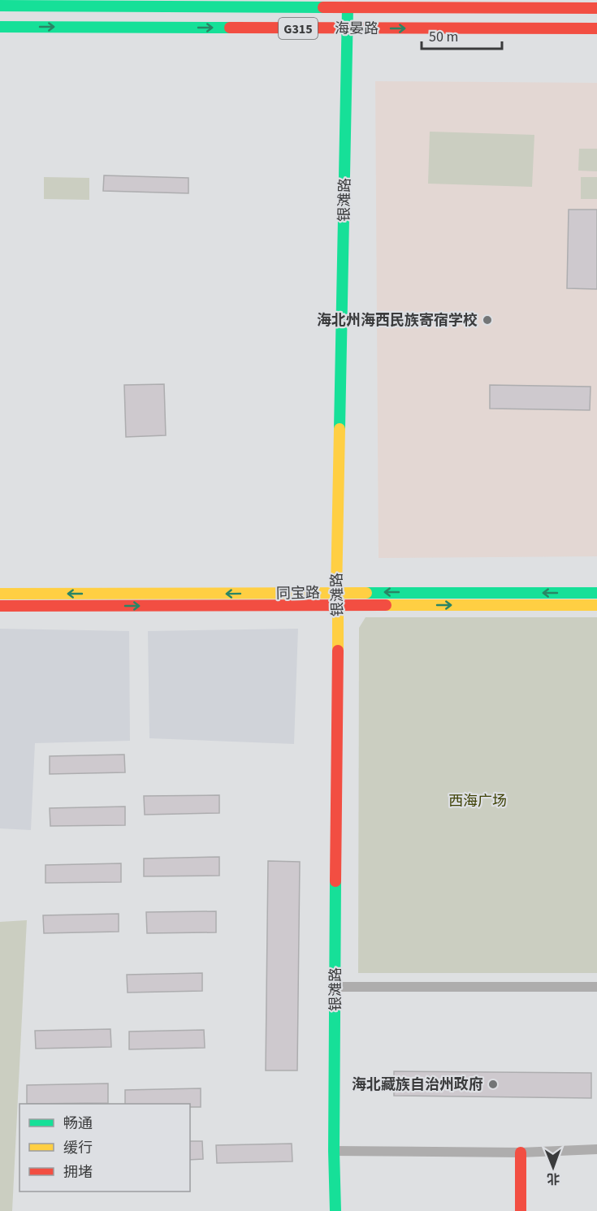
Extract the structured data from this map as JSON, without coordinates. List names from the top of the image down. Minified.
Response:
{"streets":{"main road":["G315","海晏路","银滩路","同宝路"]},"crossings":[["海晏路","银滩路"],["银滩路","同宝路"]],"parks":["西海广场"],"places":["海北州海西民族寄宿学校","海北藏族自治州政府"],"legend":["畅通","缓行","拥堵"],"scale_bar":"50 m","north":"bottom"}
